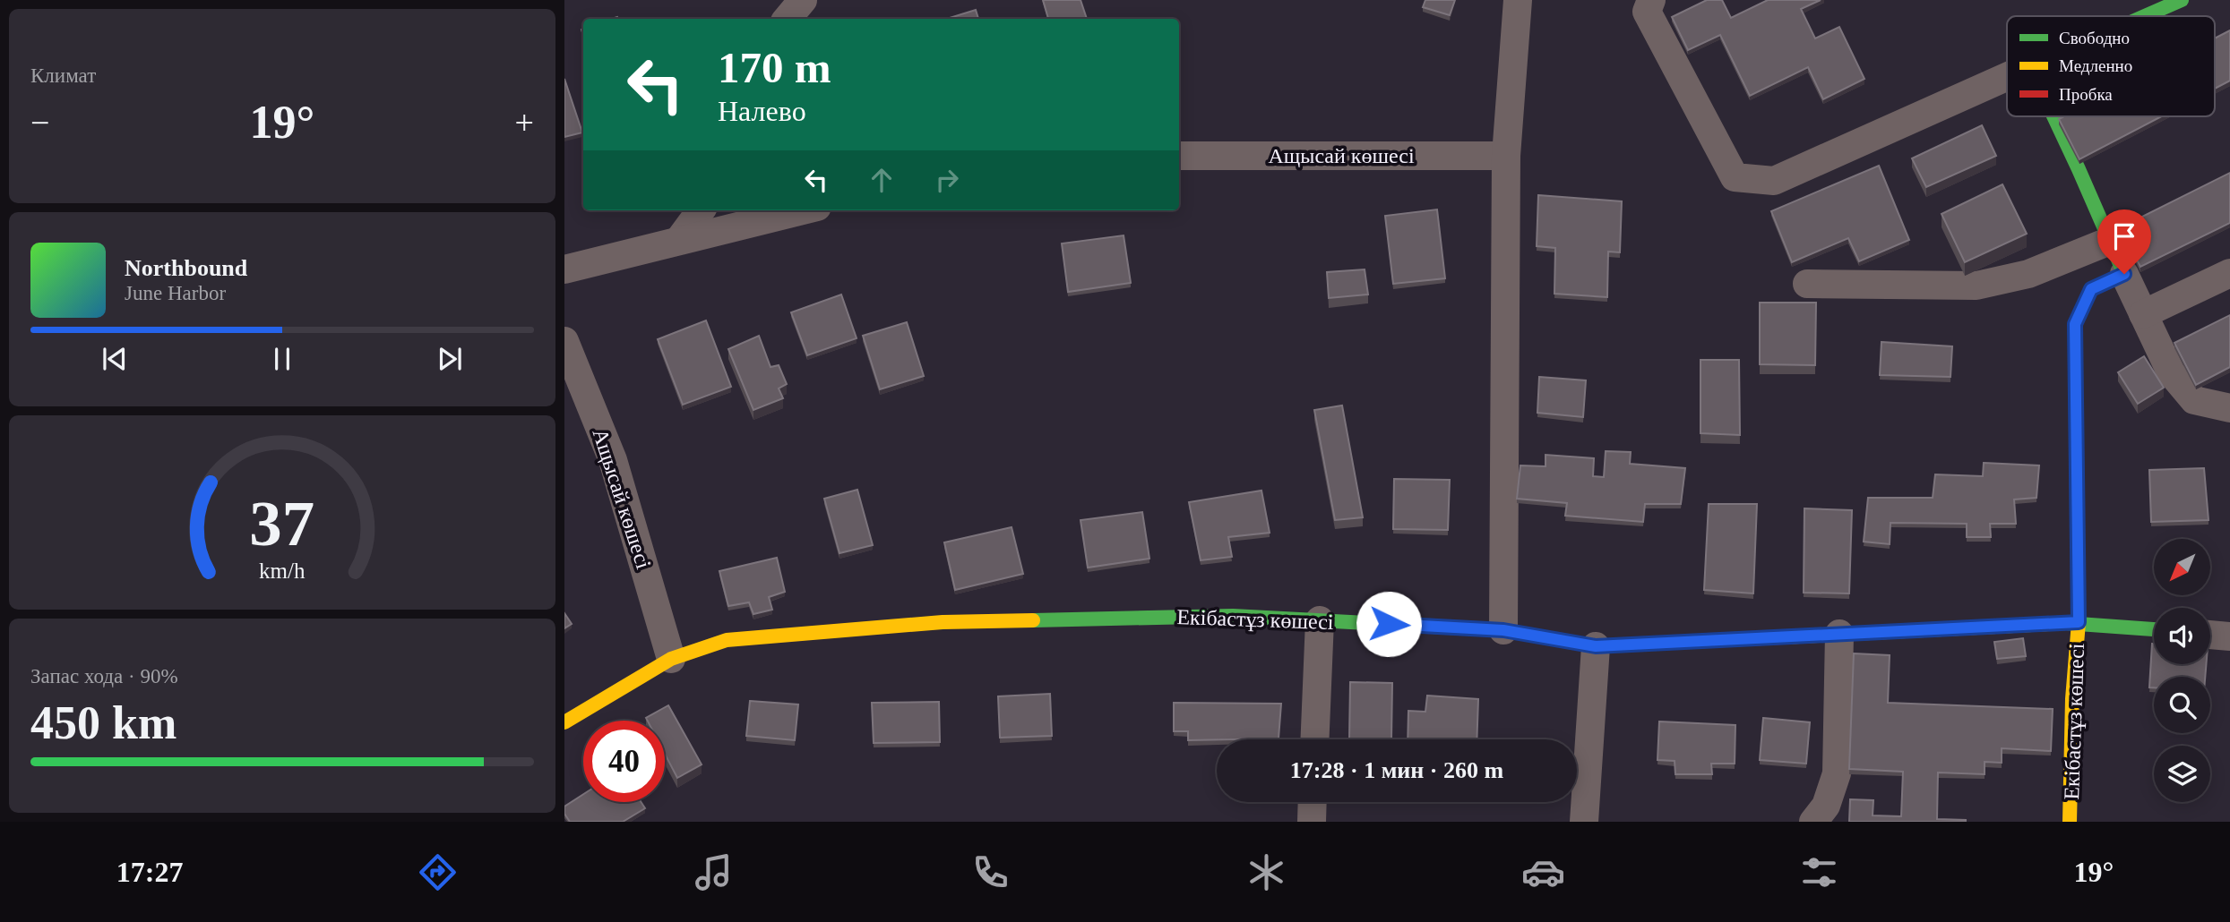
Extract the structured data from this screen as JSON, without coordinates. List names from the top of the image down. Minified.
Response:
{"streets":{"street":["Ащысай көшесі","Екібастұз көшесі"]},"crossings":[["Ащысай көшесі","Екібастұз көшесі"]],"legend":["Свободно","Медленно","Пробка"],"north":"bottom left","page":{"tile":["Климат",["Запас хода · 90%","450 km"]],"turn":["170 m","Налево"],"heat":["−","19°","+"],"song":["Northbound","June Harbor"],"limit":"40","trip":"17:28 · 1 мин · 260 m","tabs":["17:27","19°"],"gauge":["37","km/h"]}}
